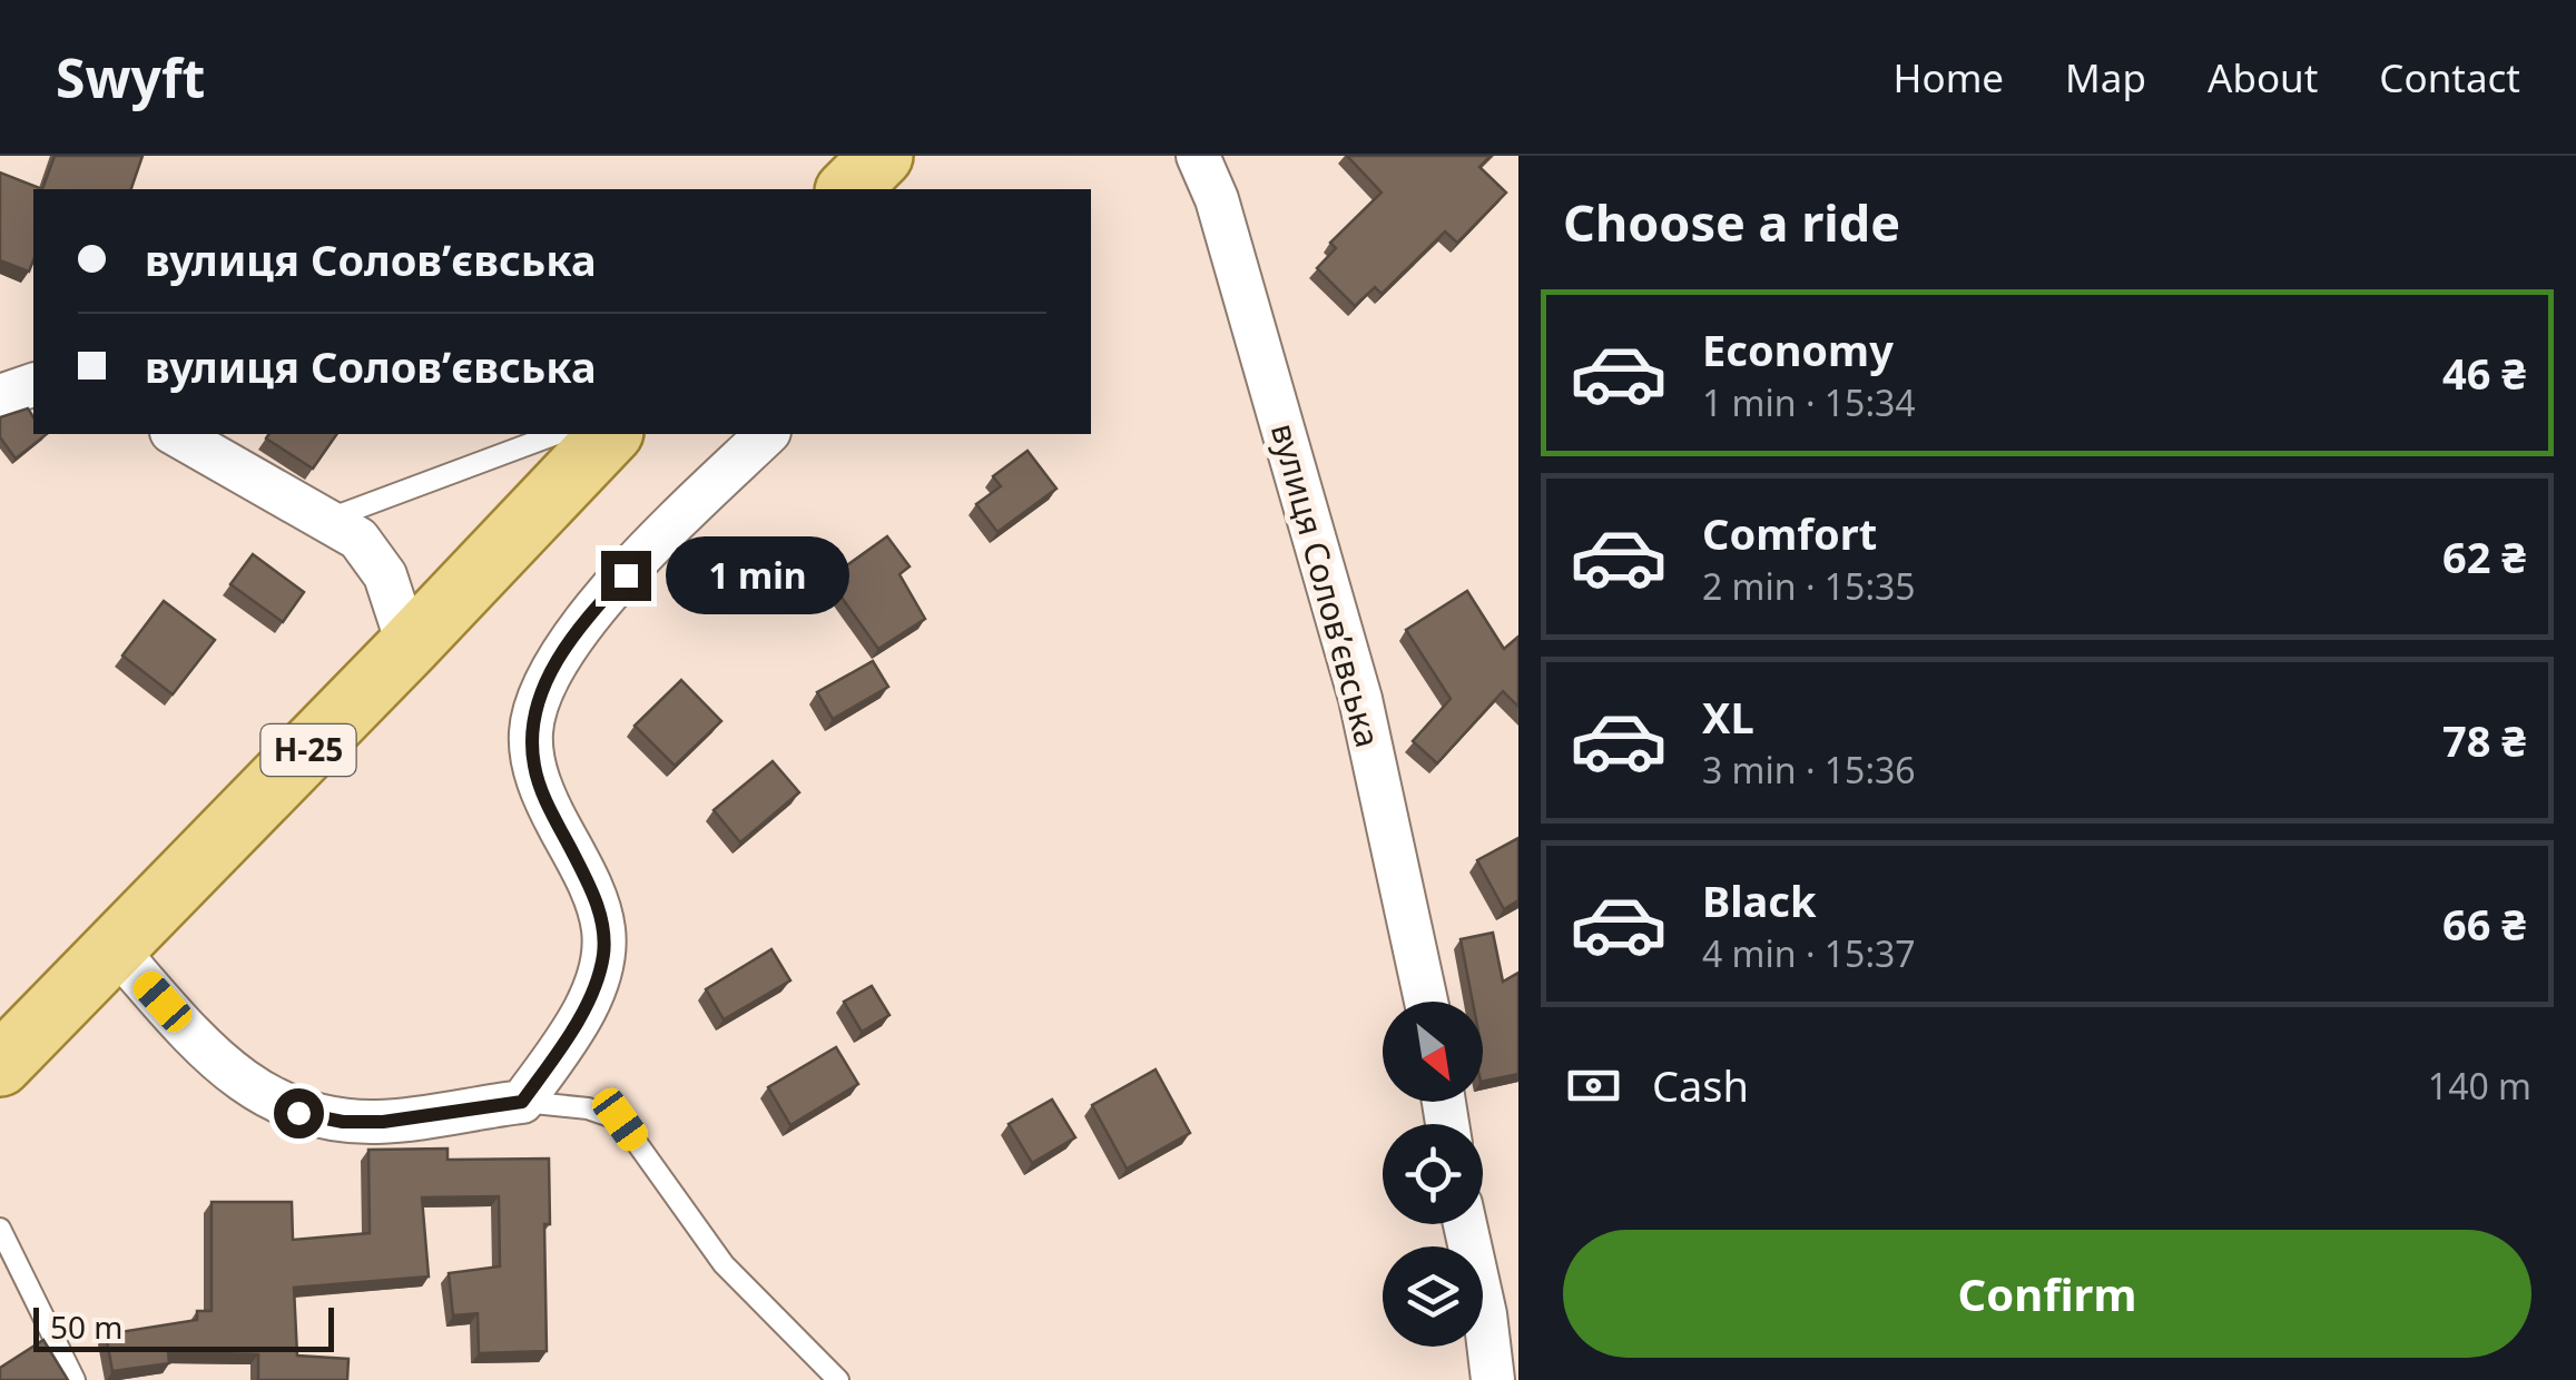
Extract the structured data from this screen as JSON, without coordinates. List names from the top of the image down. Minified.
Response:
{"streets":{"main road":["Н-25"],"street":["вулиця Соловʼєвська"]},"scale_bar":"50 m","north":"bottom right","page":{"header":"Swyft","nav":["Home","Map","About","Contact"],"heading":"Choose a ride","banner":["вулиця Соловʼєвська","вулиця Соловʼєвська"],"list":[{"name":"Economy","note":"1 min · 15:34","value":"46 ₴"},{"name":"Comfort","note":"2 min · 15:35","value":"62 ₴"},{"name":"XL","note":"3 min · 15:36","value":"78 ₴"},{"name":"Black","note":"4 min · 15:37","value":"66 ₴"}],"bubble":"1 min","pay":["Cash","140 m"],"buttons":"Confirm","scale":"50 m"}}
